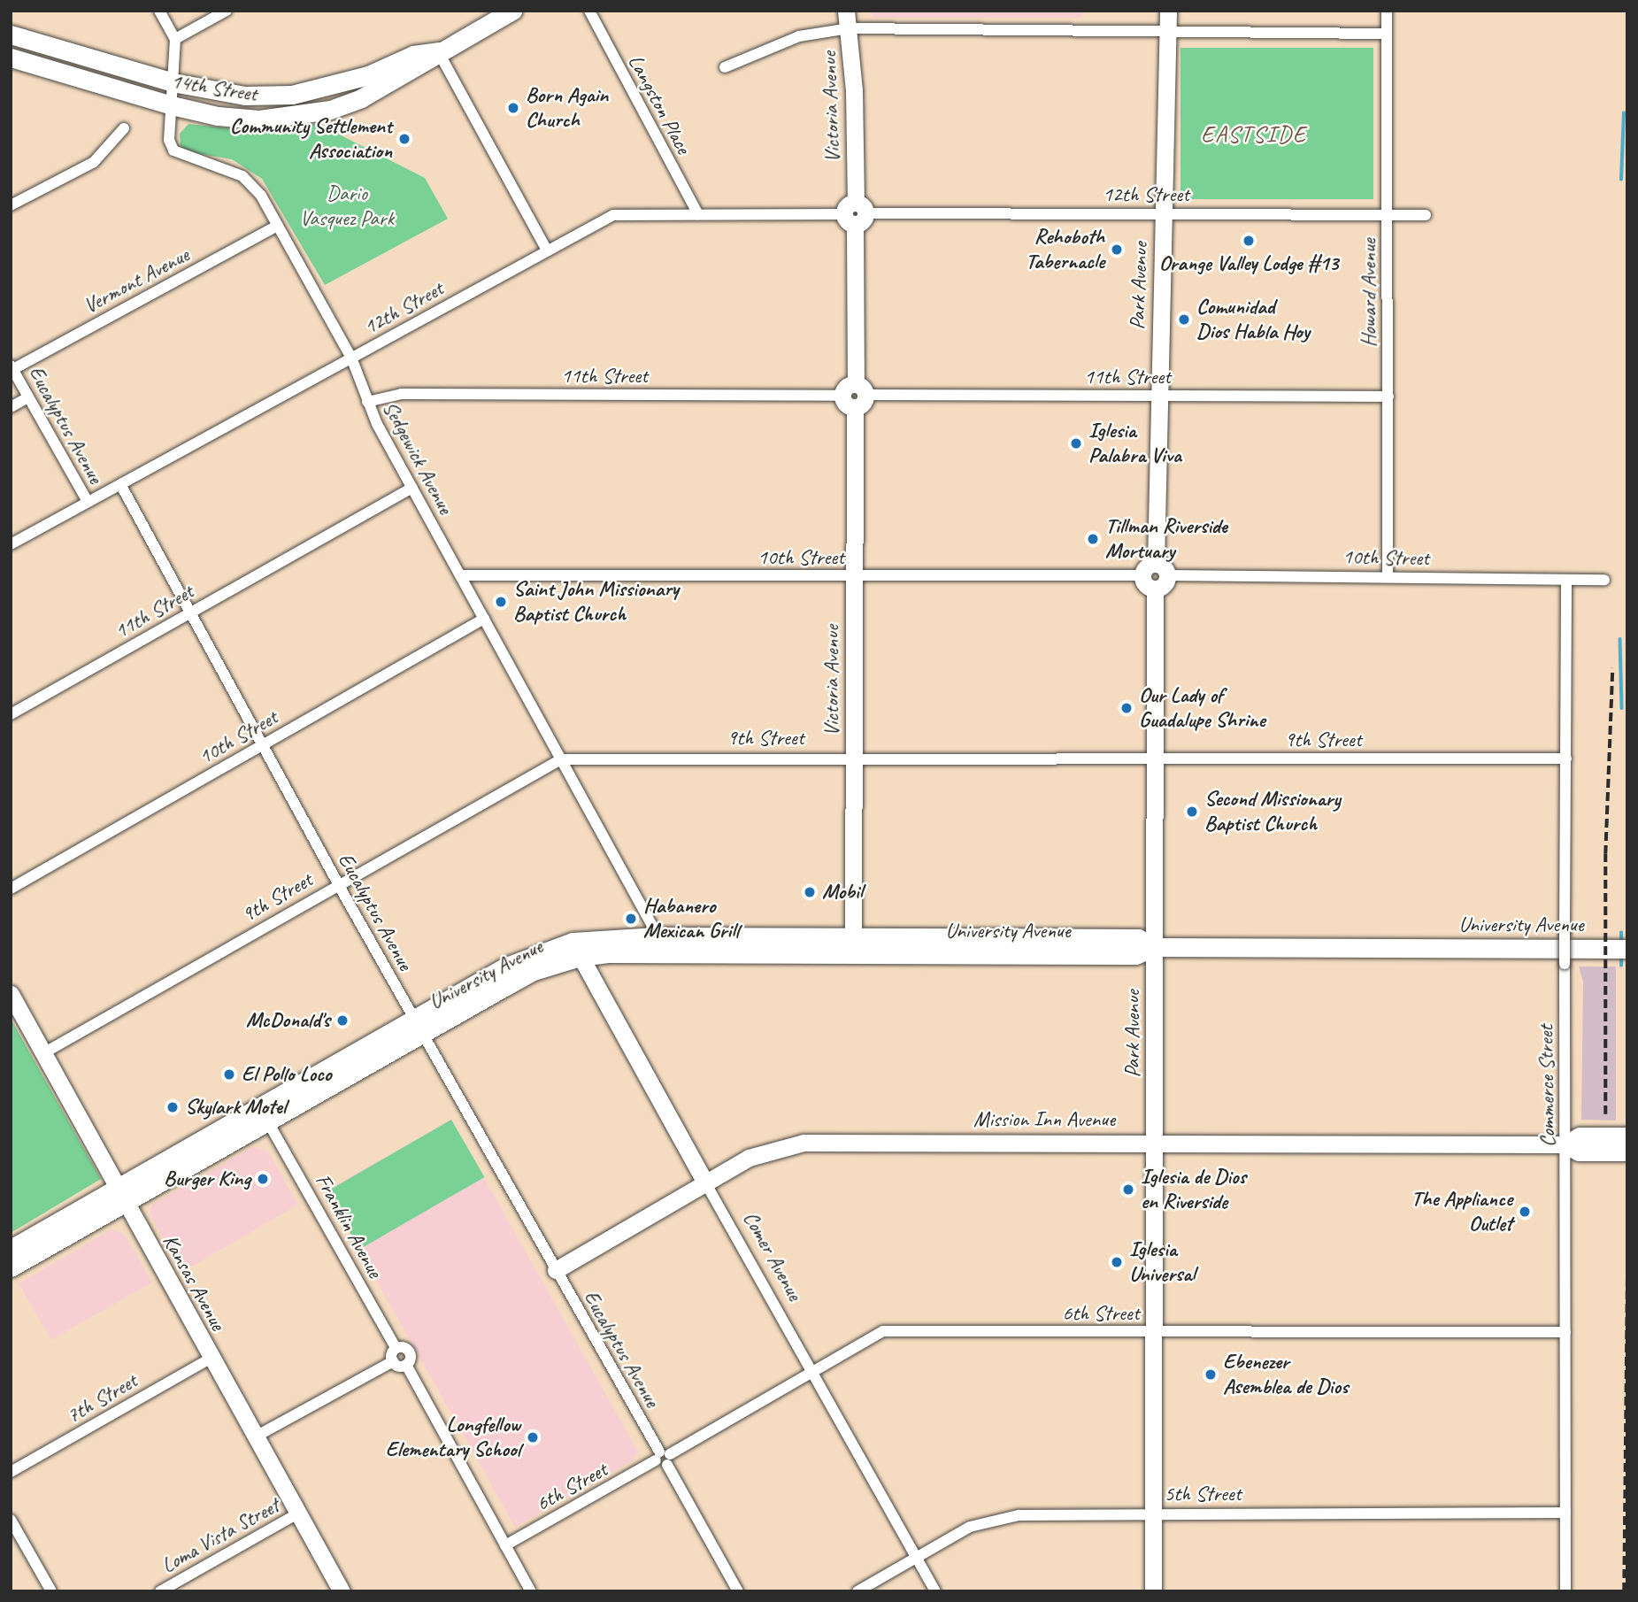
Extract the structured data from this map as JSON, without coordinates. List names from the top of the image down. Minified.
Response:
{"streets":{"main road":["14th Street","University Avenue","Mission Inn Avenue"],"street":["Langston Place","Victoria Avenue","12th Street","Vermont Avenue","Park Avenue","Howard Avenue","11th Street","Eucalyptus Avenue","Sedgewick Avenue","10th Street","9th Street","Commerce Street","Franklin Avenue","Comer Avenue","Kansas Avenue","6th Street","7th Street","5th Street","Loma Vista Street"]},"crossings":[["14th Street","Sedgewick Avenue"],["Langston Place","12th Street"],["Victoria Avenue","12th Street"],["Victoria Avenue","11th Street"],["Victoria Avenue","10th Street"],["Victoria Avenue","9th Street"],["Victoria Avenue","University Avenue"],["12th Street","Park Avenue"],["12th Street","Howard Avenue"],["12th Street","Eucalyptus Avenue"],["12th Street","Sedgewick Avenue"],["Vermont Avenue","Eucalyptus Avenue"],["Vermont Avenue","Sedgewick Avenue"],["Park Avenue","11th Street"],["Park Avenue","10th Street"],["Park Avenue","9th Street"],["Park Avenue","University Avenue"],["Park Avenue","Mission Inn Avenue"],["Park Avenue","6th Street"],["Park Avenue","5th Street"],["Howard Avenue","11th Street"],["Howard Avenue","10th Street"],["11th Street","Eucalyptus Avenue"],["11th Street","Sedgewick Avenue"],["Eucalyptus Avenue","10th Street"],["Eucalyptus Avenue","9th Street"],["Eucalyptus Avenue","University Avenue"],["Eucalyptus Avenue","Mission Inn Avenue"],["Eucalyptus Avenue","6th Street"],["Sedgewick Avenue","10th Street"],["Sedgewick Avenue","9th Street"],["Sedgewick Avenue","University Avenue"],["10th Street","Commerce Street"],["9th Street","Commerce Street"],["9th Street","Kansas Avenue"],["University Avenue","Franklin Avenue"],["University Avenue","Comer Avenue"],["University Avenue","Kansas Avenue"],["Commerce Street","Mission Inn Avenue"],["Commerce Street","6th Street"],["Commerce Street","5th Street"],["Mission Inn Avenue","Comer Avenue"],["Comer Avenue","6th Street"],["Comer Avenue","5th Street"],["Kansas Avenue","7th Street"],["Kansas Avenue","Loma Vista Street"]],"districts":["EASTSIDE"],"parks":["Dario Vasquez Park"],"places":["Born Again Church","Community Settlement Association","Orange Valley Lodge #13","Rehoboth Tabernacle","Comunidad Dios Habla Hoy","Iglesia Palabra Viva","Tillman Riverside Mortuary","Saint John Missionary Baptist Church","Our Lady of Guadalupe Shrine","Second Missionary Baptist Church","Mobil","Habanero Mexican Grill","McDonald's","El Pollo Loco","Skylark Motel","Burger King","Iglesia de Dios en Riverside","The Appliance Outlet","Iglesia Universal","Ebenezer Asemblea de Dios","Longfellow Elementary School"]}
